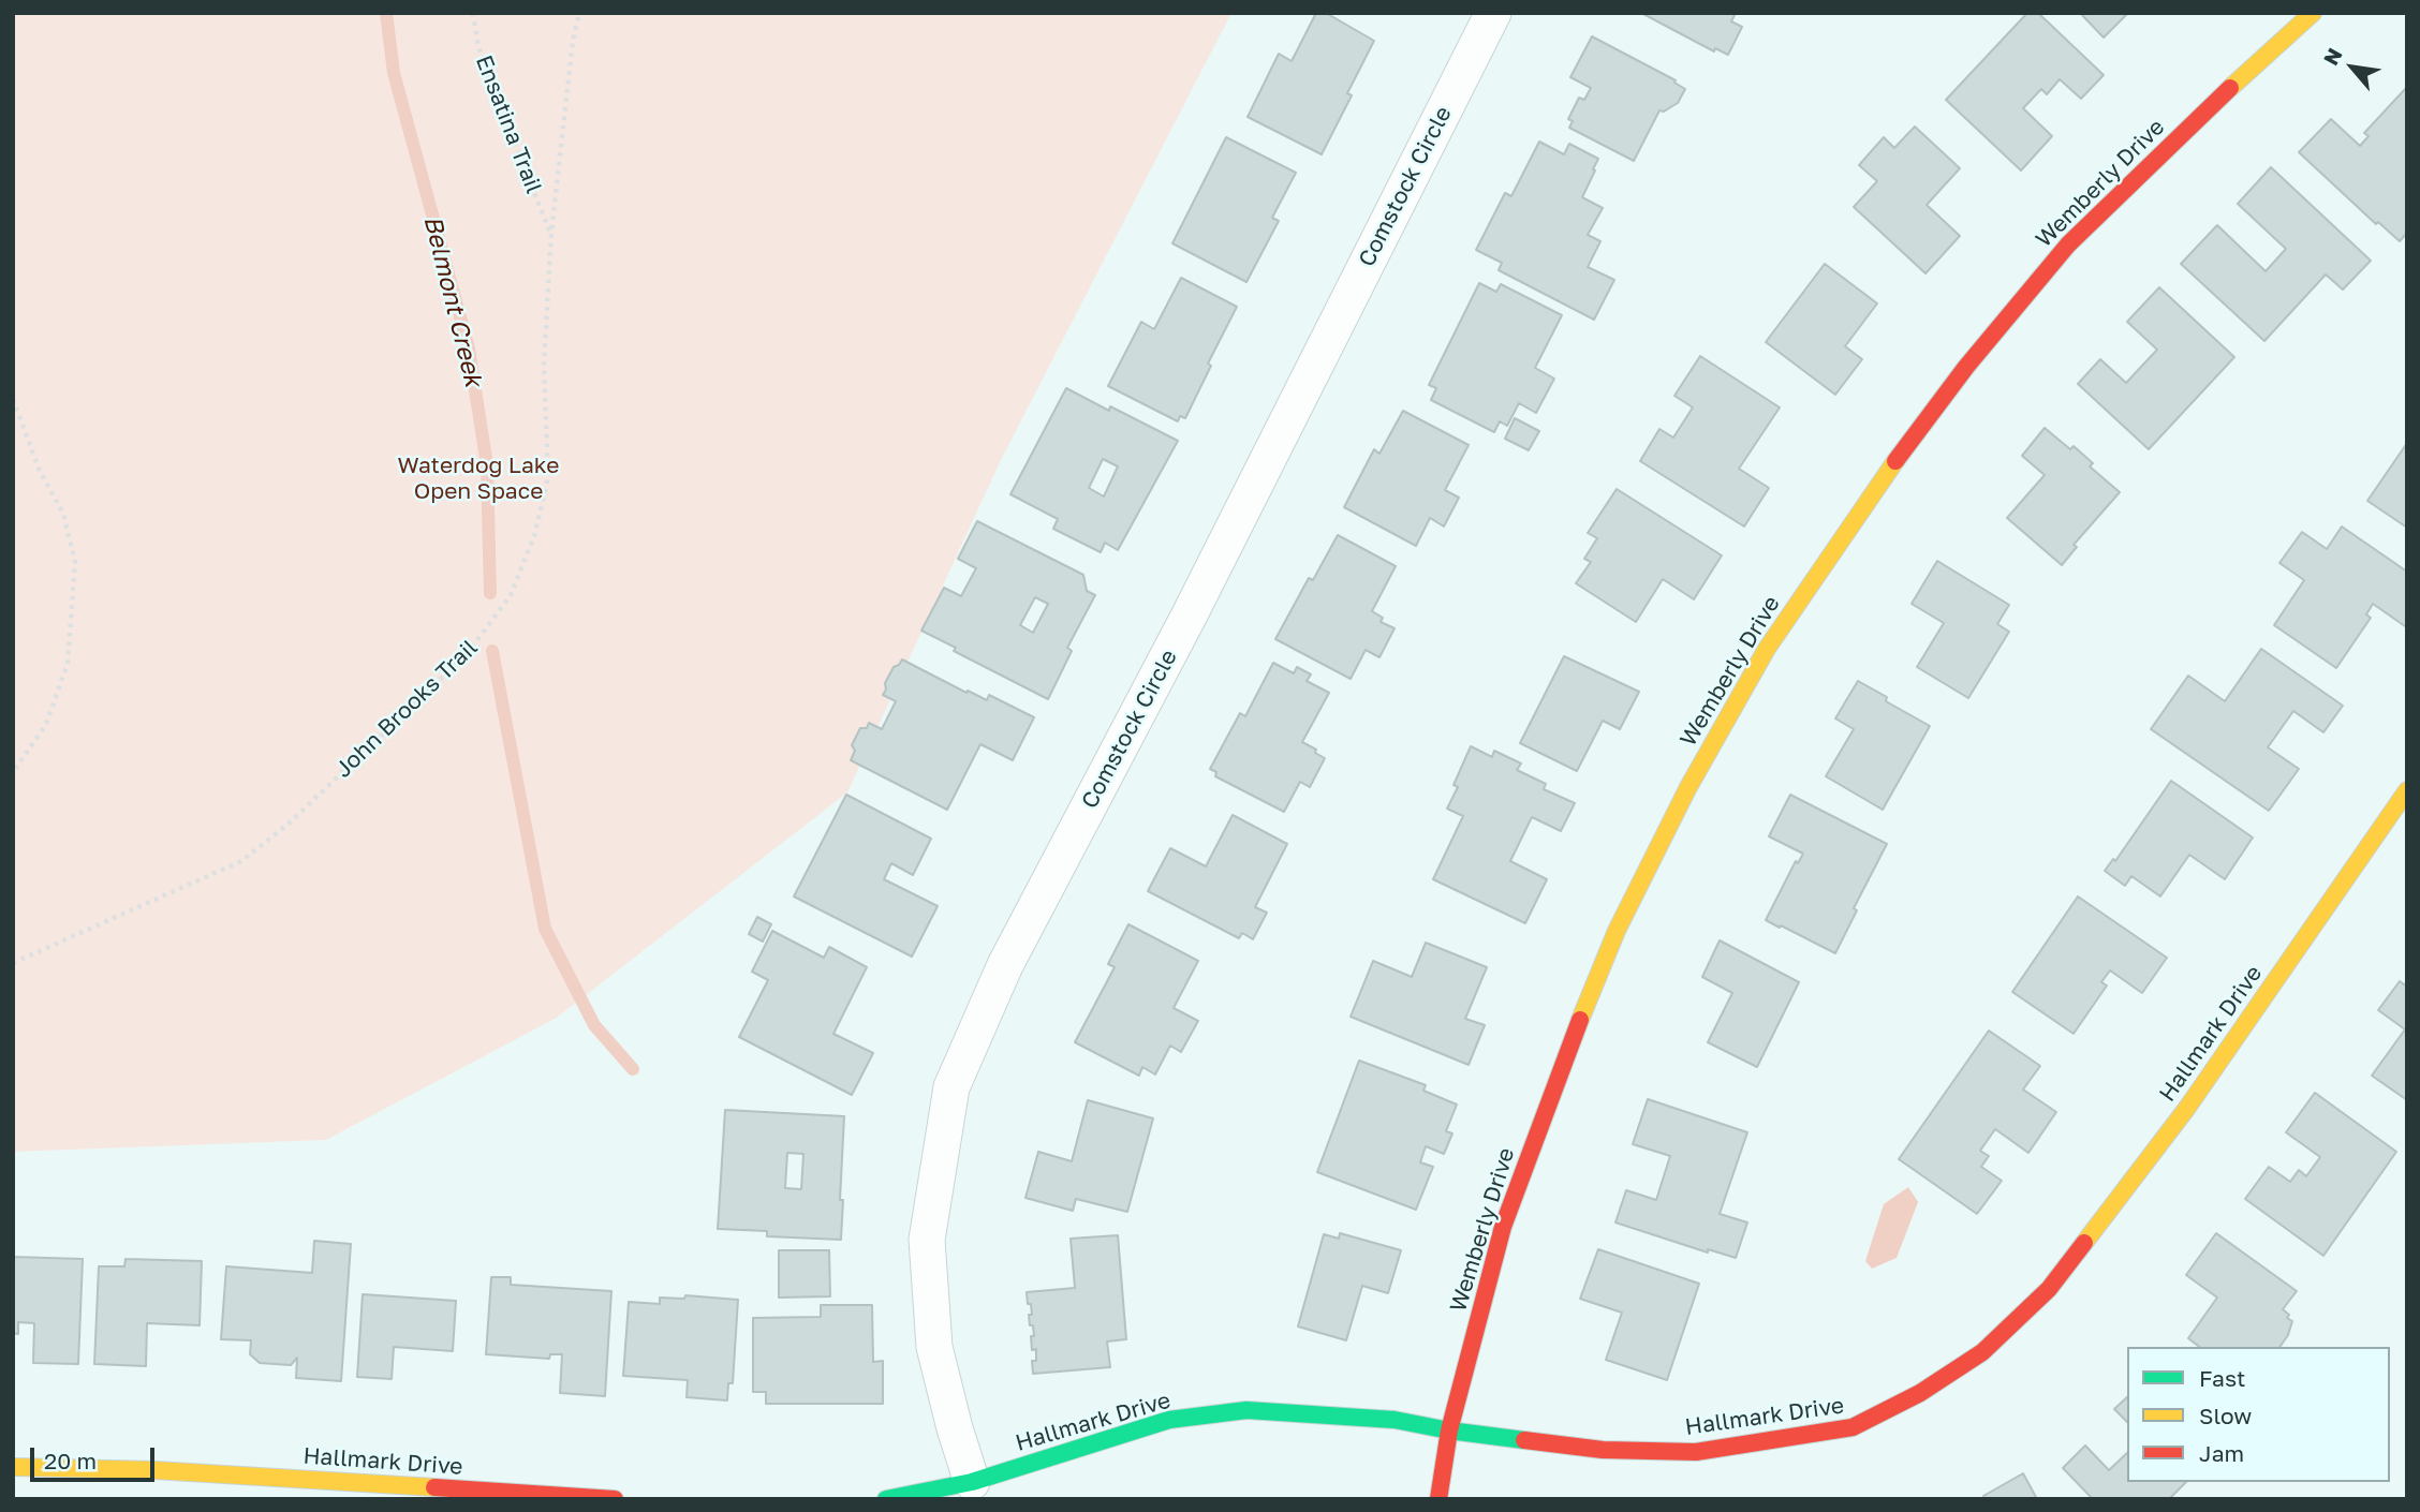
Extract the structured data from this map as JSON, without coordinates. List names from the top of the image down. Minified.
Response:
{"streets":{"street":["Wemberly Drive","Comstock Circle","Hallmark Drive"],"path":["Ensatina Trail","John Brooks Trail"]},"crossings":[["Ensatina Trail","John Brooks Trail"],["Wemberly Drive","Hallmark Drive"],["Comstock Circle","Hallmark Drive"]],"water":["Belmont Creek"],"parks":["Waterdog Lake Open Space"],"legend":["Fast","Slow","Jam"],"scale_bar":"20 m","north":"top left"}
